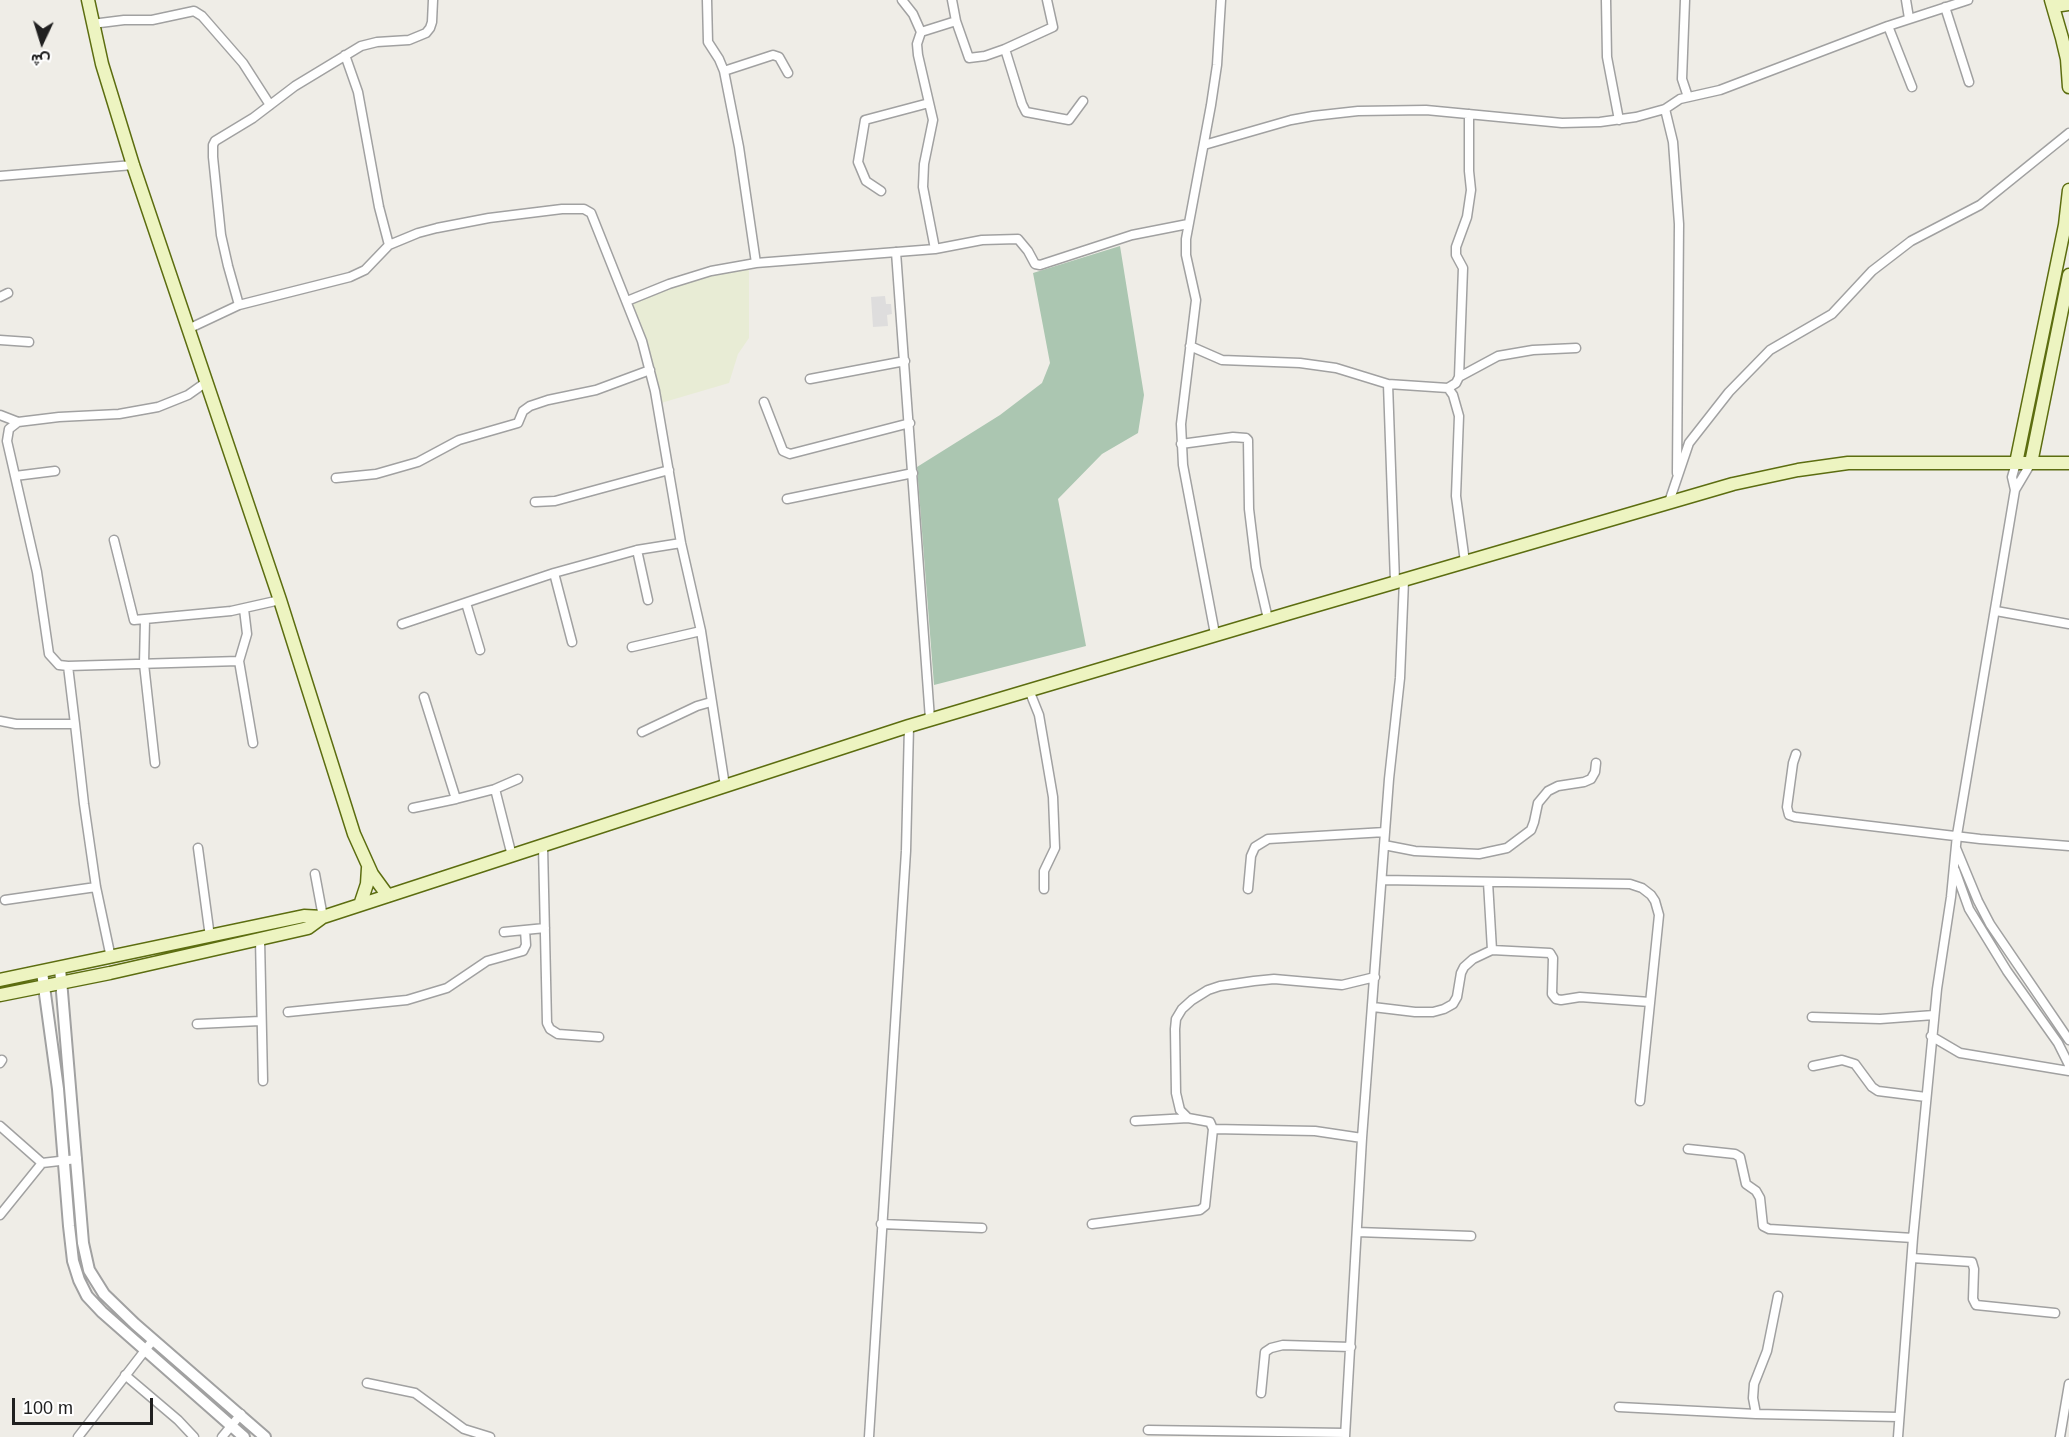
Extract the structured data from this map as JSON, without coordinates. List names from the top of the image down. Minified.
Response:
{"scale_bar":"100 m","north":"bottom"}
